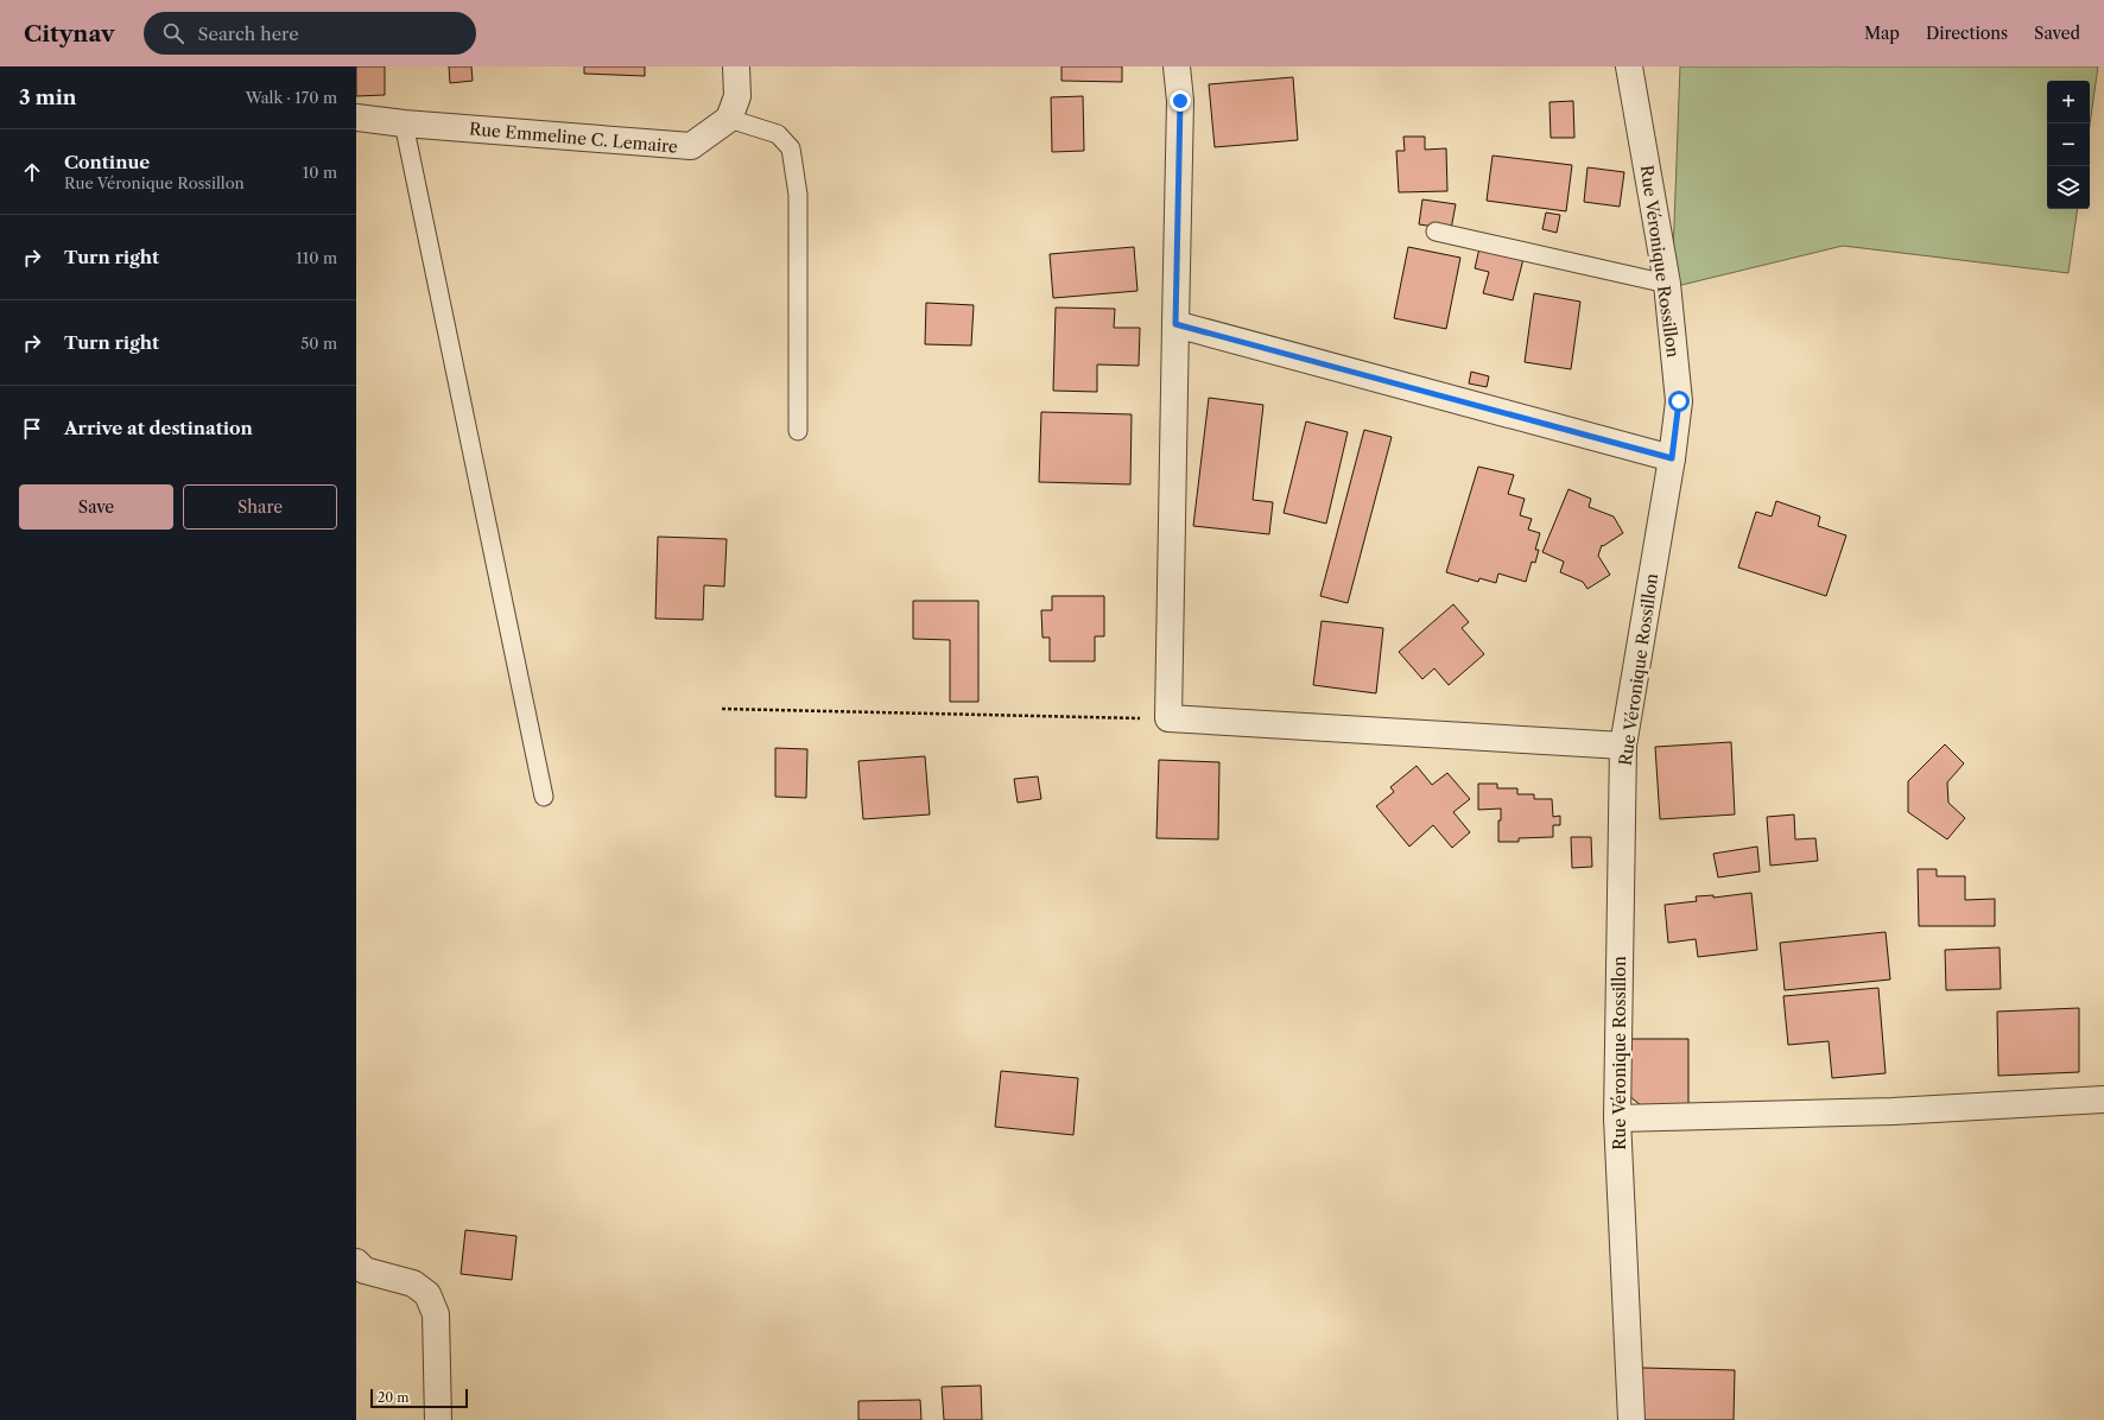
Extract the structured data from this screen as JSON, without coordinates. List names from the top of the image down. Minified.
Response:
{"streets":{"street":["Rue Emmeline C. Lemaire","Rue Véronique Rossillon"]},"scale_bar":"20 m","page":{"header":"Citynav","search":"Search here","nav":["Map","Directions","Saved"],"heading":["3 min","Walk · 170 m"],"map_buttons":["+","−"],"list":[["Continue","Rue Véronique Rossillon","10 m"],["Turn right","110 m"],["Turn right","50 m"],"Arrive at destination"],"buttons":["Save","Share"],"scale":"20 m"}}
